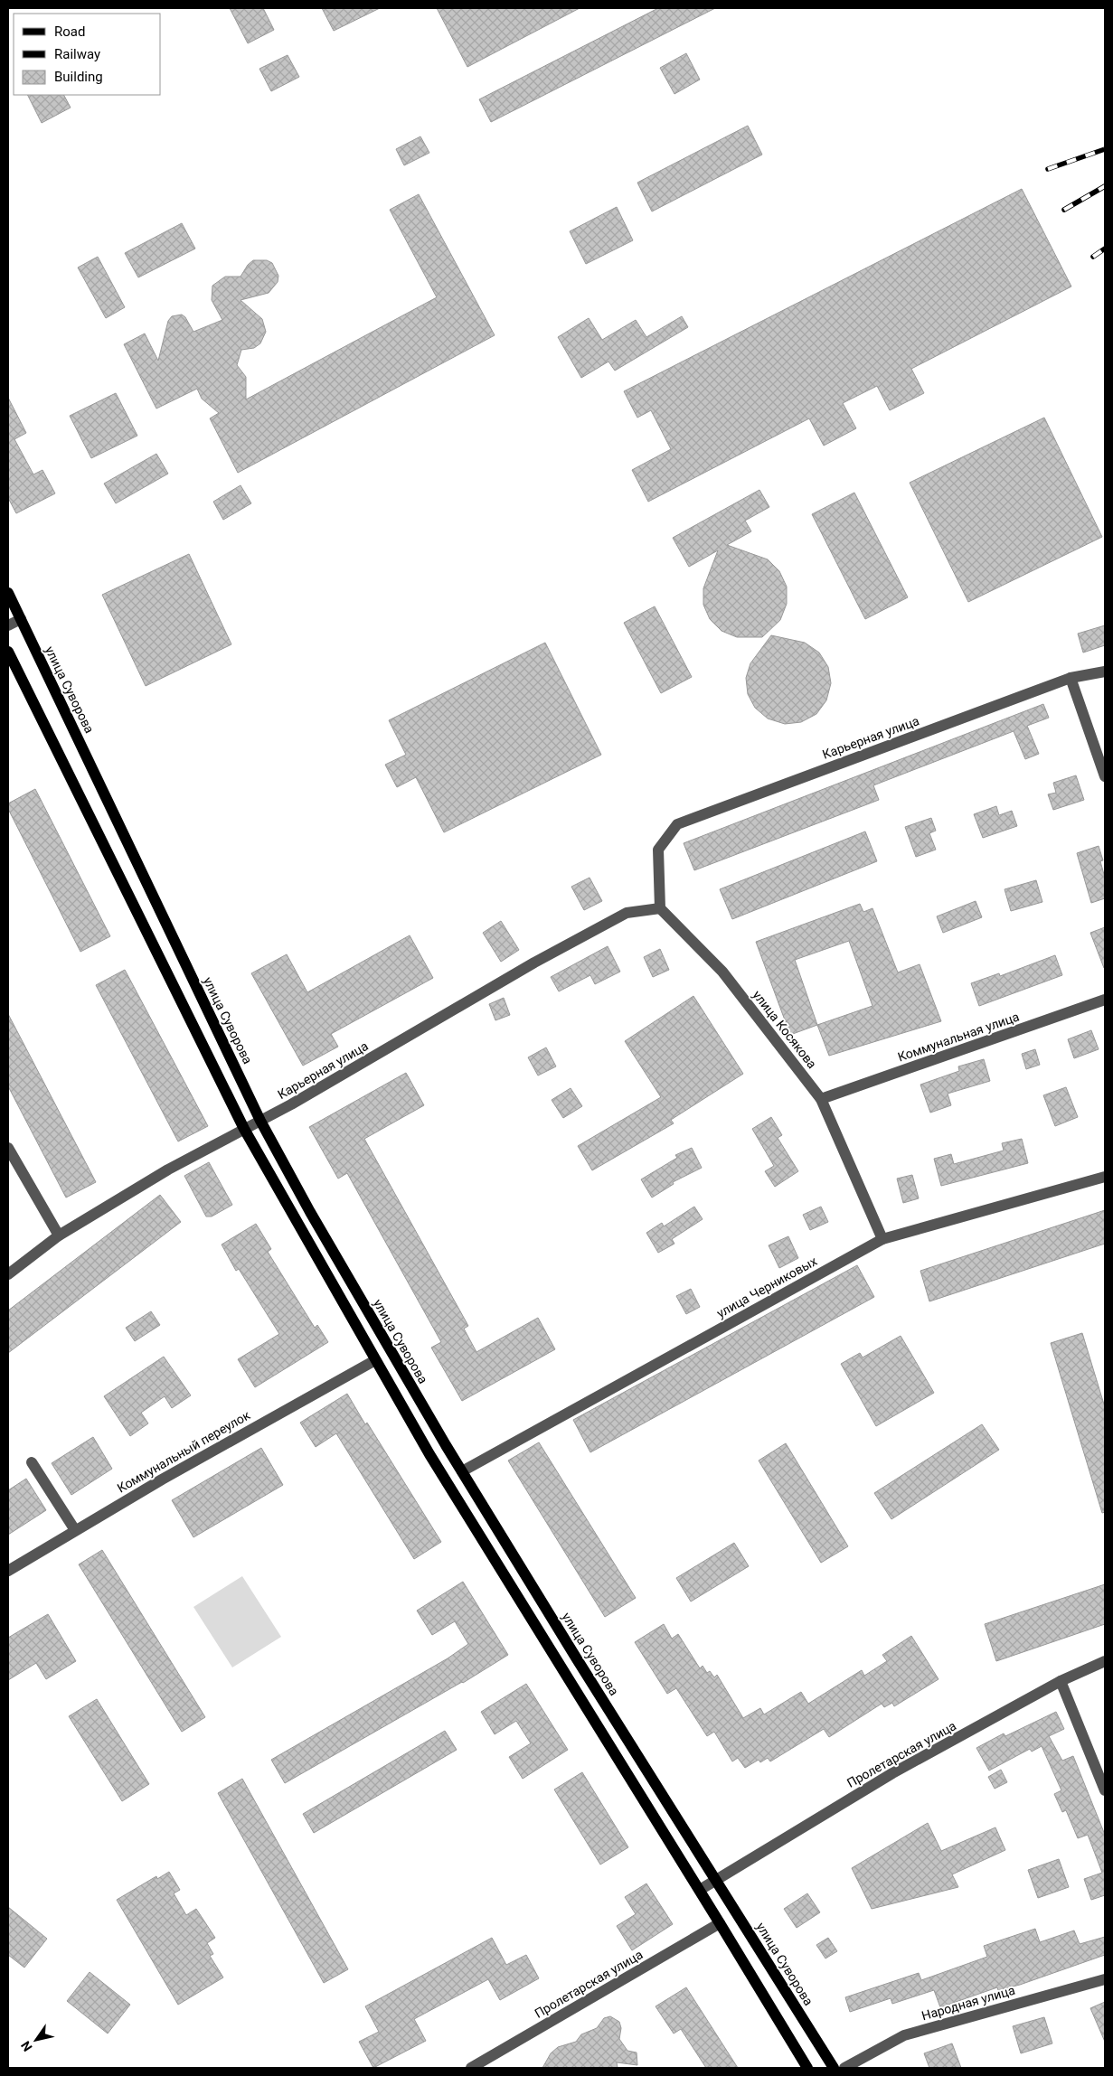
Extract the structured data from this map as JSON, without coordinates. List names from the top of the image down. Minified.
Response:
{"streets":{"main road":["улица Суворова"],"street":["Карьерная улица","улица Косякова","Коммунальная улица","улица Черниковых","Коммунальный переулок","Пролетарская улица","Народная улица"]},"crossings":[["улица Суворова","Карьерная улица"],["улица Суворова","улица Черниковых"],["улица Суворова","Пролетарская улица"],["Карьерная улица","улица Косякова"],["улица Косякова","Коммунальная улица"],["улица Косякова","улица Черниковых"]],"legend":["Road","Railway","Building"],"north":"bottom left"}
